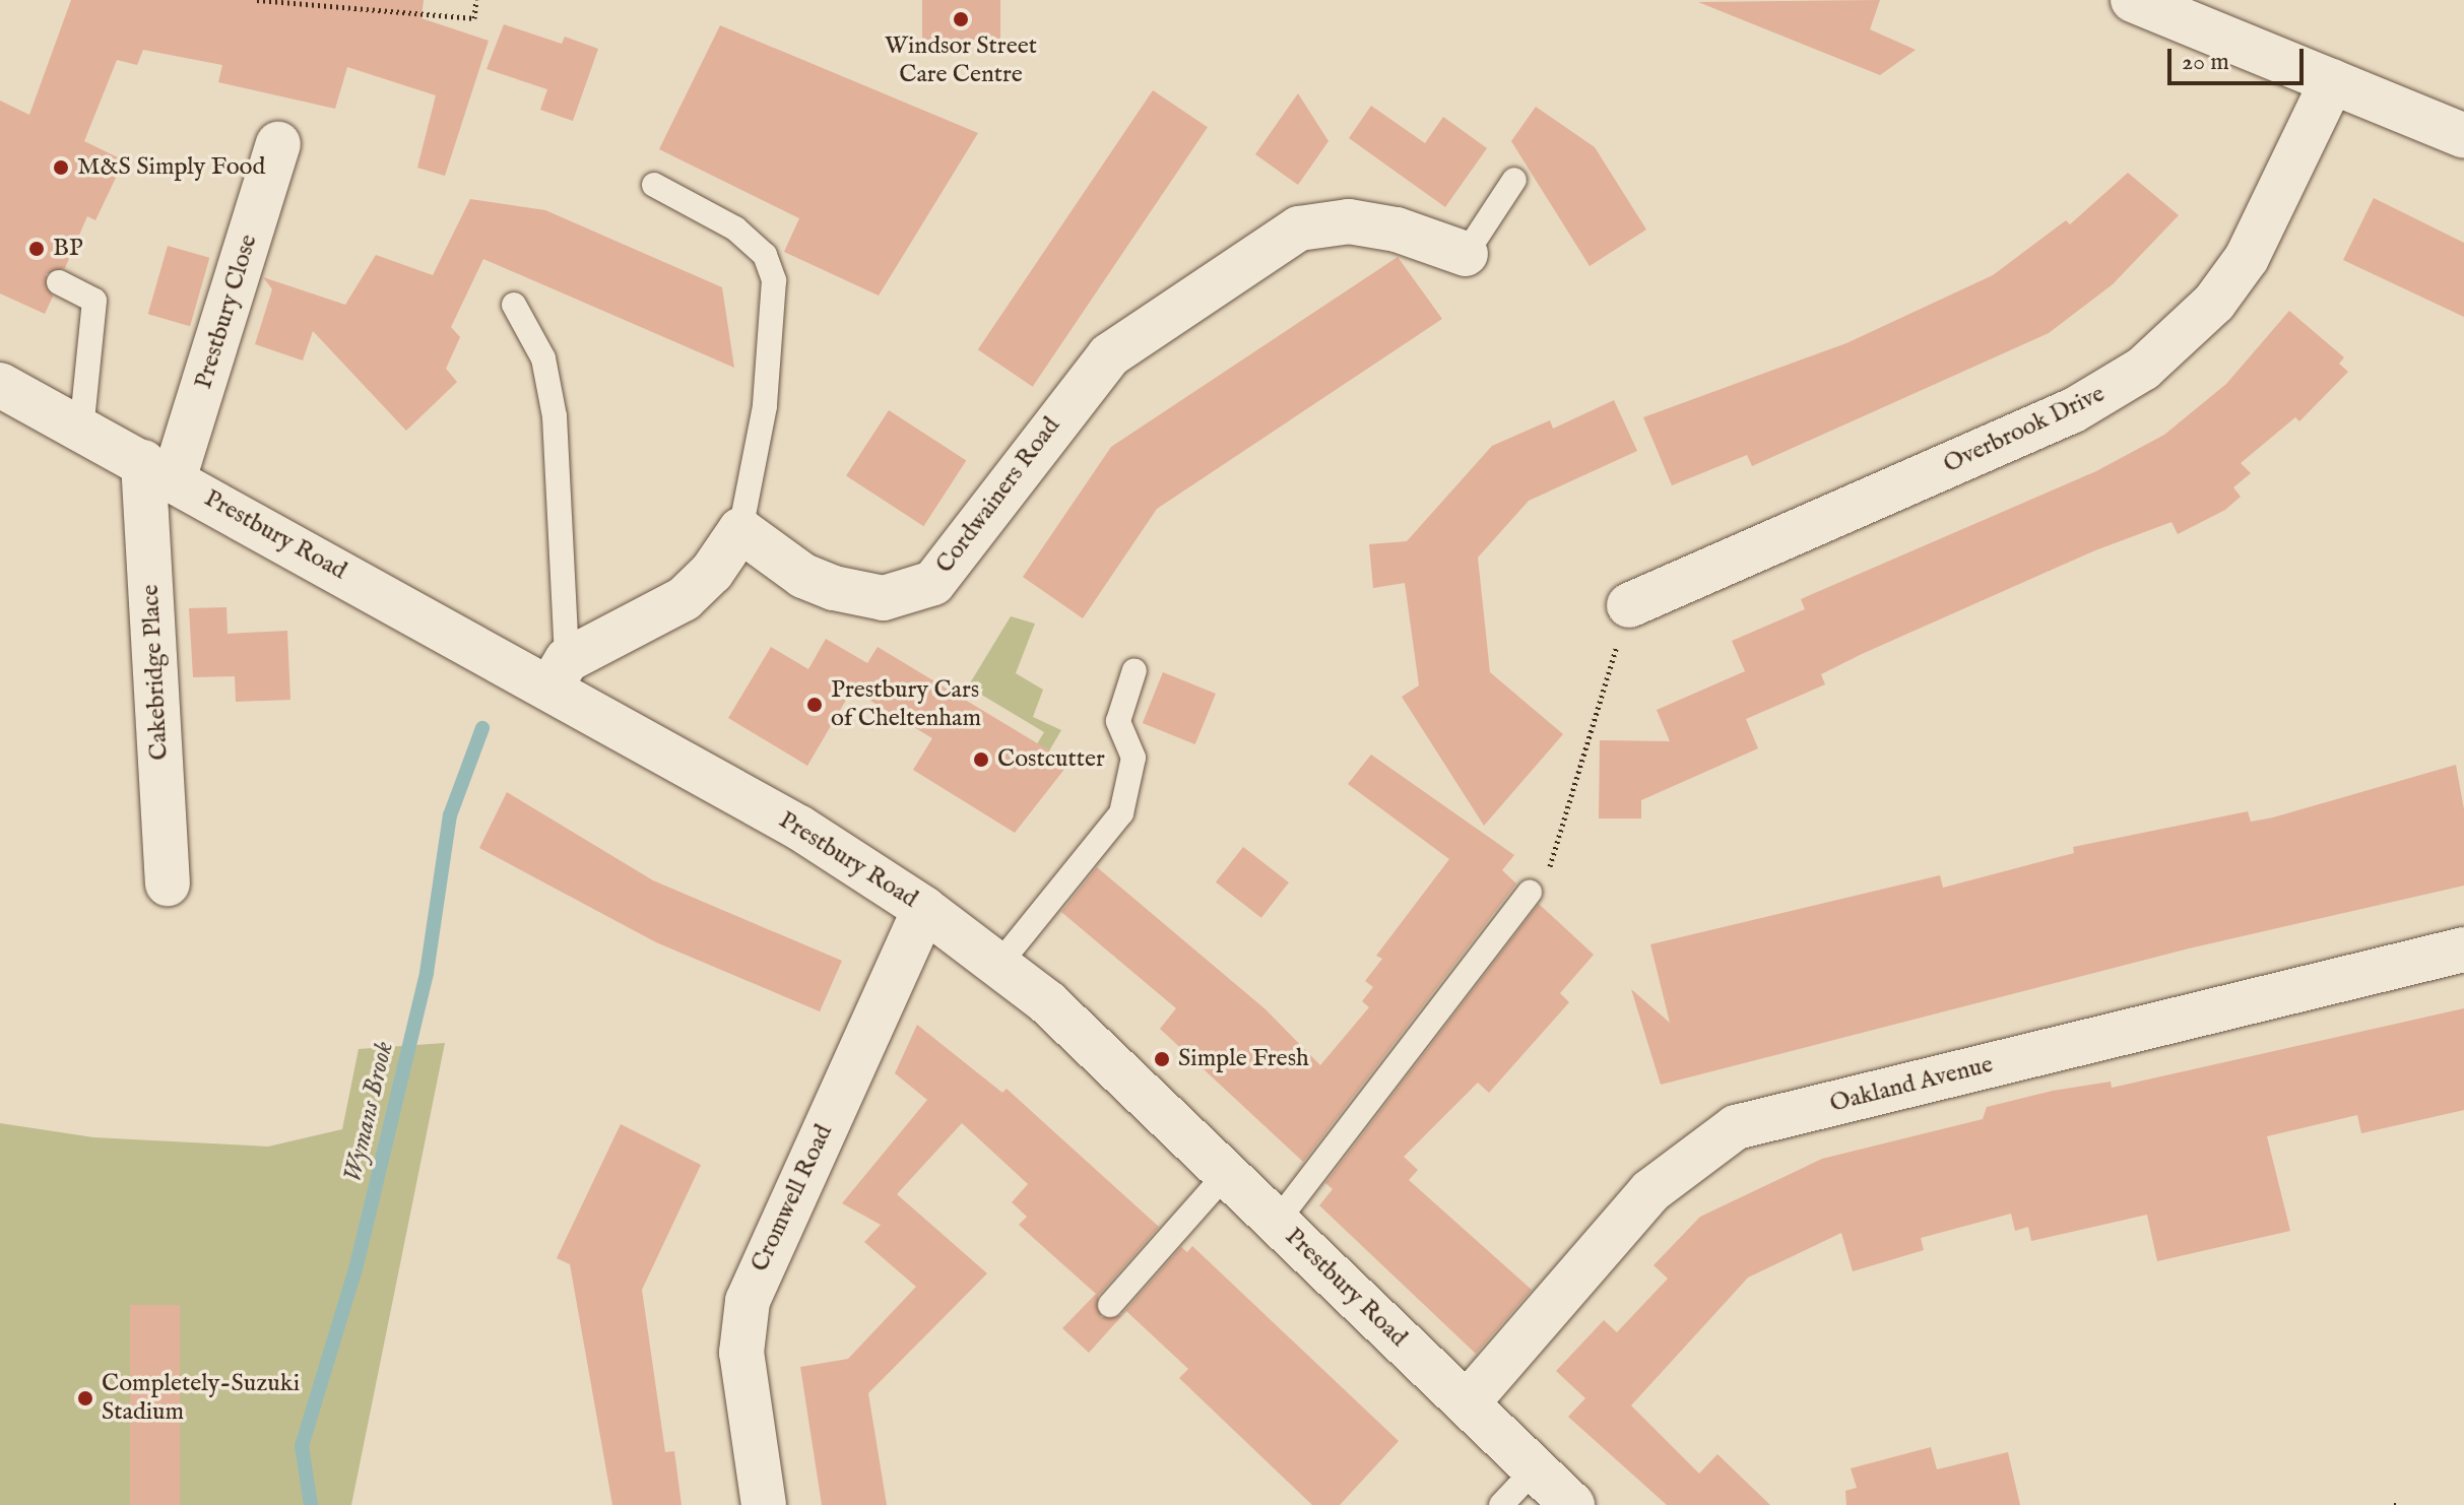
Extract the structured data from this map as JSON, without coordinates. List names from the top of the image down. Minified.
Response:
{"streets":{"street":["Prestbury Close","Overbrook Drive","Cordwainers Road","Prestbury Road","Cakebridge Place","Oakland Avenue","Cromwell Road"]},"crossings":[["Prestbury Close","Prestbury Road"],["Prestbury Close","Cakebridge Place"],["Prestbury Road","Cakebridge Place"],["Prestbury Road","Oakland Avenue"],["Prestbury Road","Cromwell Road"]],"water":["Wymans Brook"],"places":["Windsor Street Care Centre","M&S Simply Food","BP","Prestbury Cars of Cheltenham","Costcutter","Simple Fresh","Completely-Suzuki Stadium"],"scale_bar":"20 m"}
